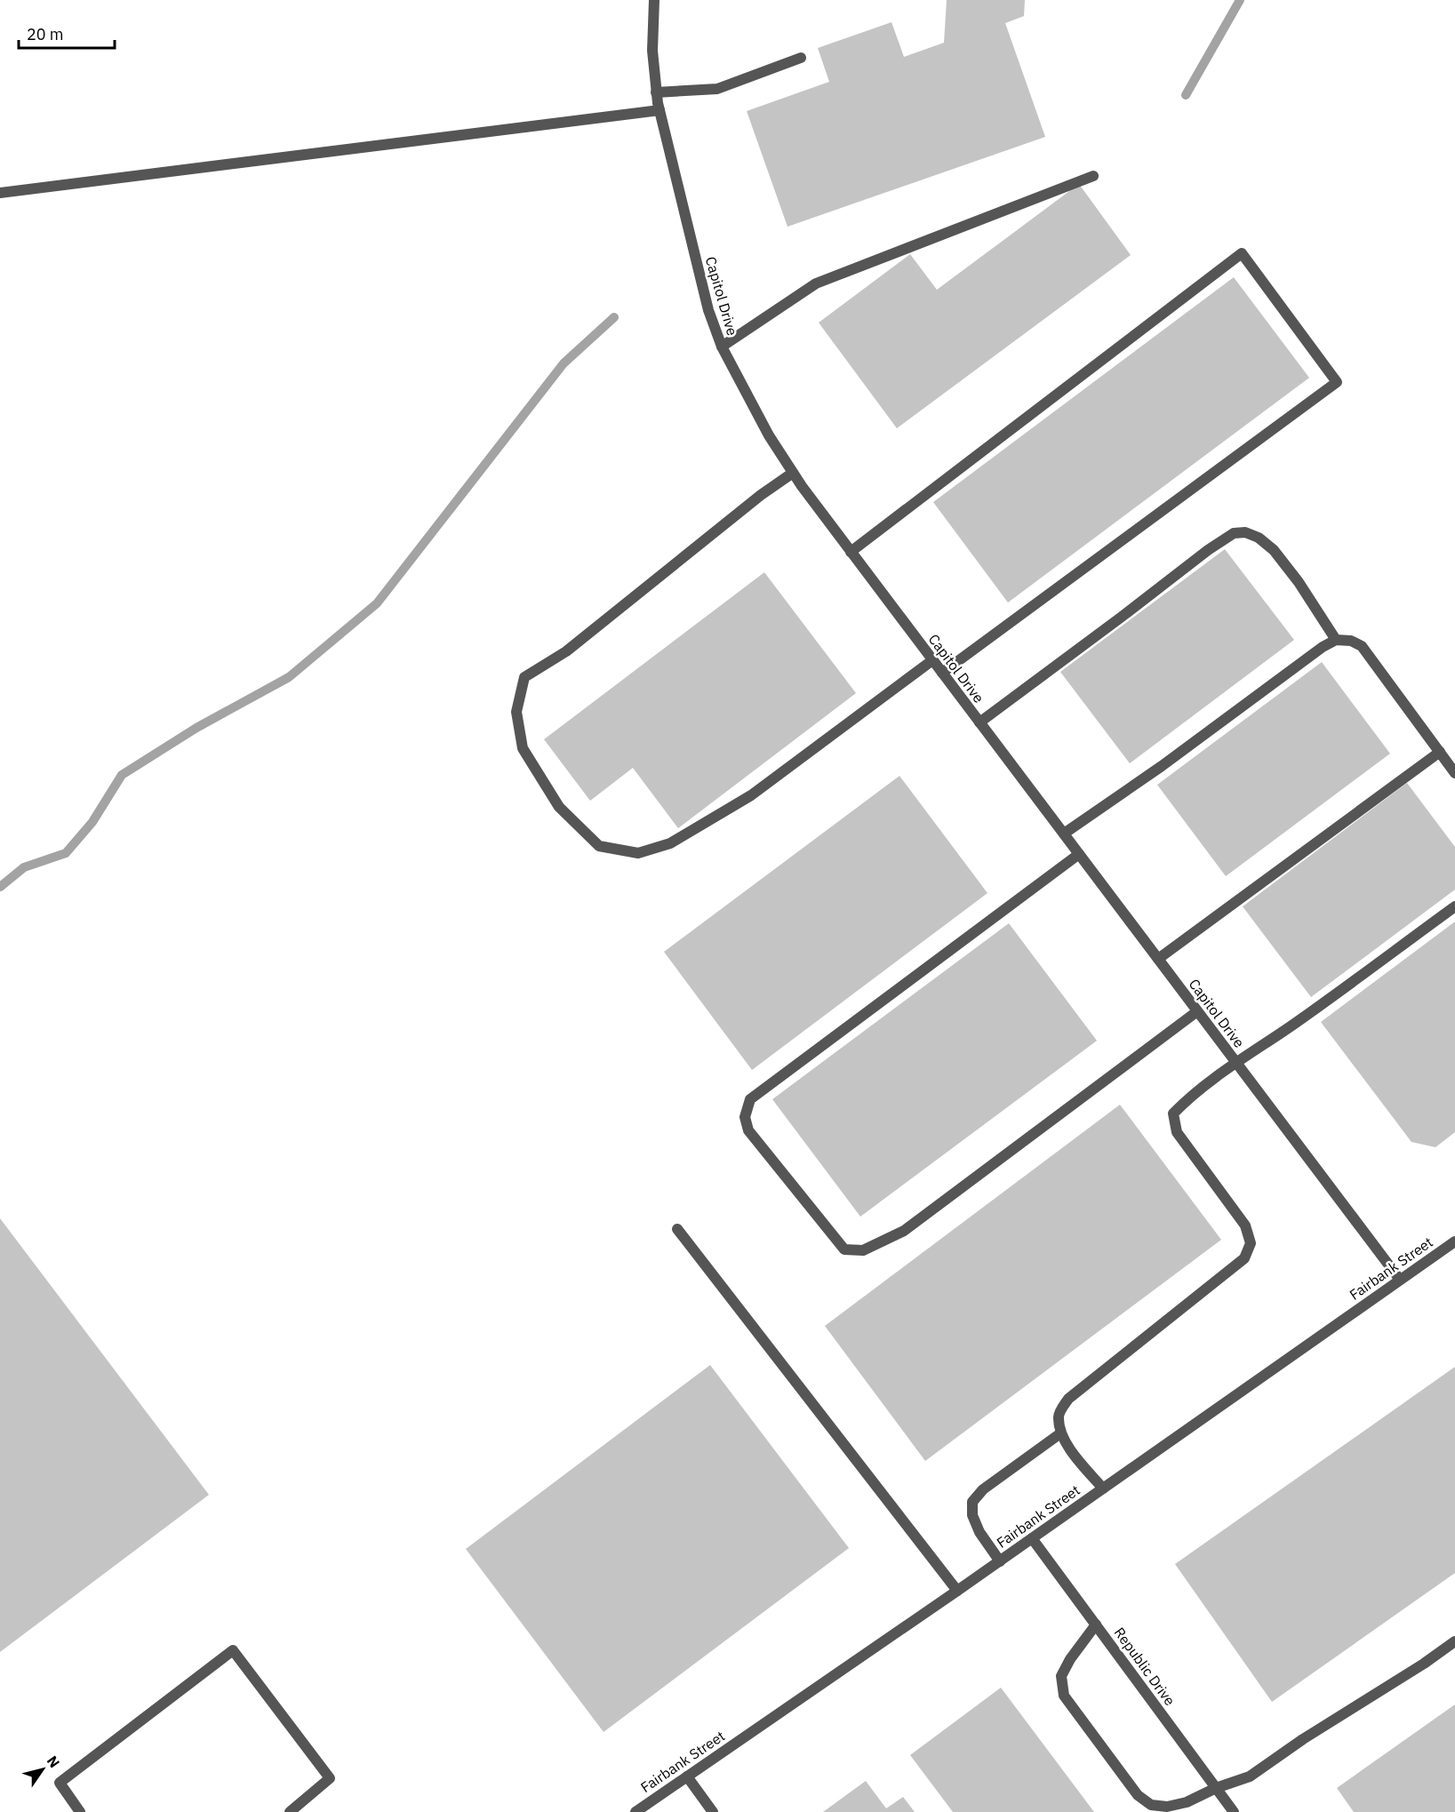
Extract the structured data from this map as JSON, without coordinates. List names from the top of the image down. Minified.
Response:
{"streets":{"street":["Capitol Drive","Fairbank Street","Republic Drive"]},"crossings":[["Capitol Drive","Fairbank Street"],["Fairbank Street","Republic Drive"]],"scale_bar":"20 m","north":"top right"}
